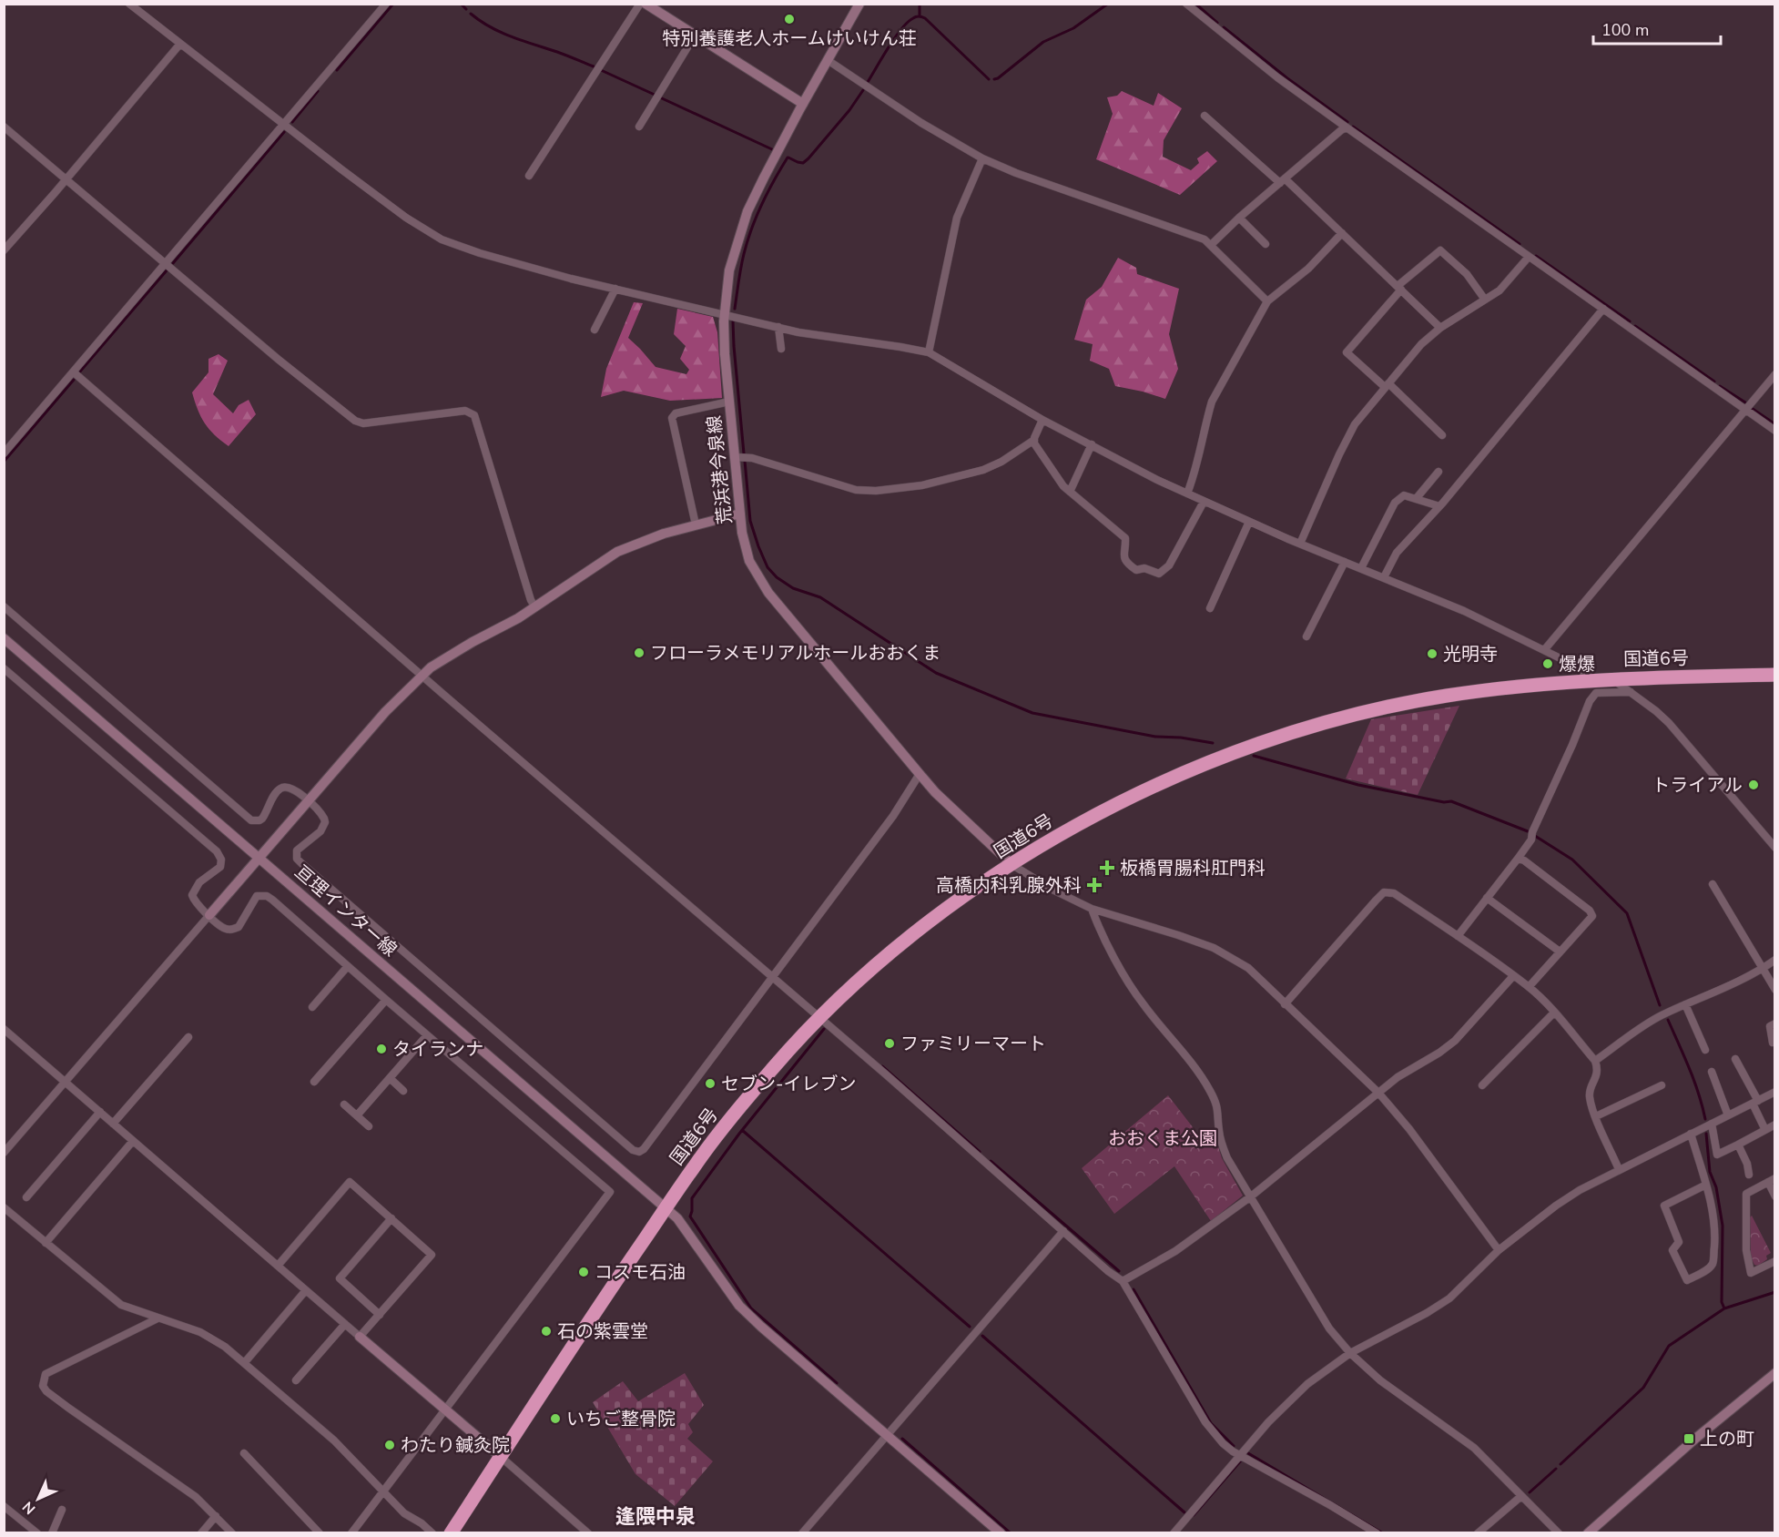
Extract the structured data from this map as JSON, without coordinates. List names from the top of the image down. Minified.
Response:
{"streets":{"highway":["国道6号"],"main road":["荒浜港今泉線","亘理インター線"]},"crossings":[["荒浜港今泉線","国道6号"],["国道6号","亘理インター線"]],"districts":["逢隈中泉"],"parks":["おおくま公園"],"places":{"other":["特別養護老人ホームけいけん荘","フローラメモリアルホールおおくま","光明寺","爆爆","トライアル","ファミリーマート","タイランナ","セブン-イレブン","コスモ石油","石の紫雲堂","いちご整骨院","わたり鍼灸院"],"health":["板橋胃腸科肛門科","高橋内科乳腺外科"],"transit":["上の町"]},"scale_bar":"100 m","north":"bottom left"}
